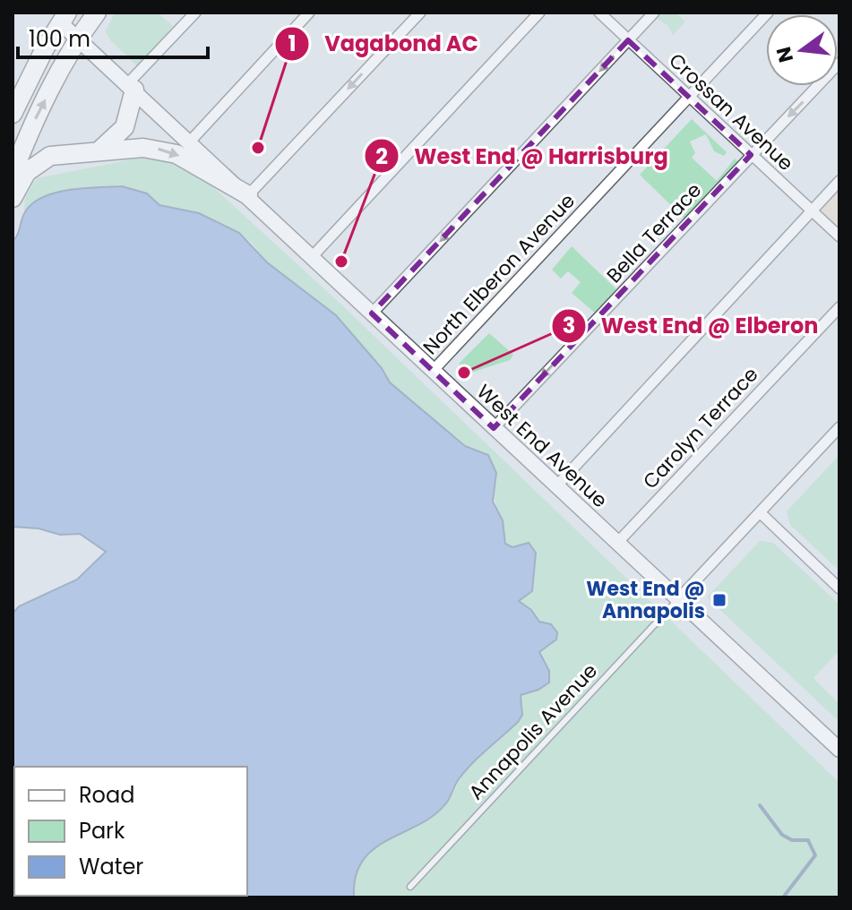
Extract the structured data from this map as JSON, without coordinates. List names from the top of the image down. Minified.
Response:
{"streets":{"main road":["West End Avenue"],"street":["Crossan Avenue","Bella Terrace","North Elberon Avenue","Carolyn Terrace"],"lane":["Annapolis Avenue"]},"crossings":[["Crossan Avenue","Bella Terrace"],["Crossan Avenue","North Elberon Avenue"],["Bella Terrace","West End Avenue"],["North Elberon Avenue","West End Avenue"],["Carolyn Terrace","West End Avenue"],["West End Avenue","Annapolis Avenue"]],"places":{"other":["Vagabond AC","West End @ Harrisburg","West End @ Elberon"],"transit":["West End @ Annapolis"]},"legend":["Road","Park","Water"],"scale_bar":"100 m","north":"left"}
